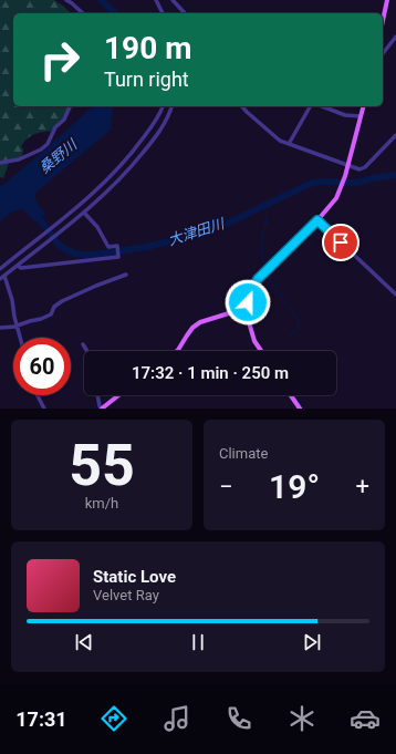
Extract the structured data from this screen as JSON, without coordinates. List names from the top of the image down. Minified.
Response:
{"water":["桑野川","大津田川"],"page":{"turn":["190 m","Turn right"],"limit":"60","trip":"17:32 · 1 min · 250 m","tile":[["55","km/h"],"Climate"],"heat":["−","19°","+"],"song":["Static Love","Velvet Ray"],"tabs":"17:31"}}
